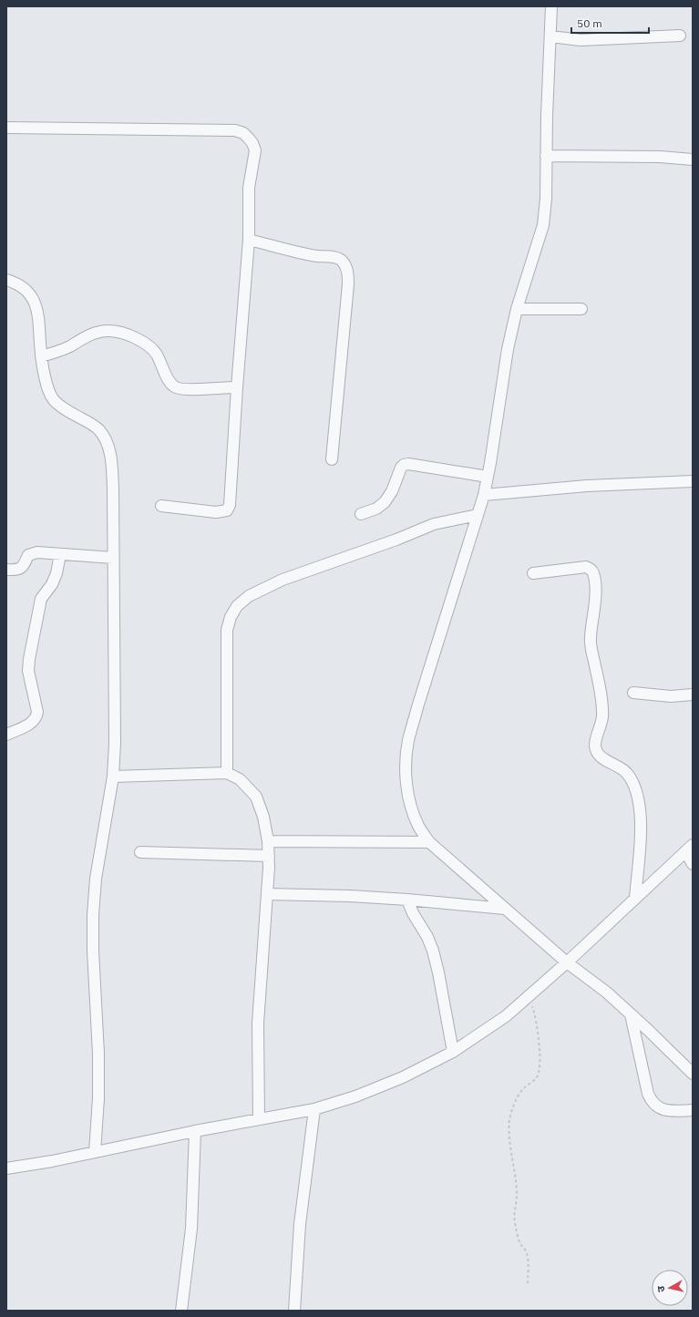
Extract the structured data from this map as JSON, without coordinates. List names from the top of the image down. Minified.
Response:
{"scale_bar":"50 m","north":"left"}
